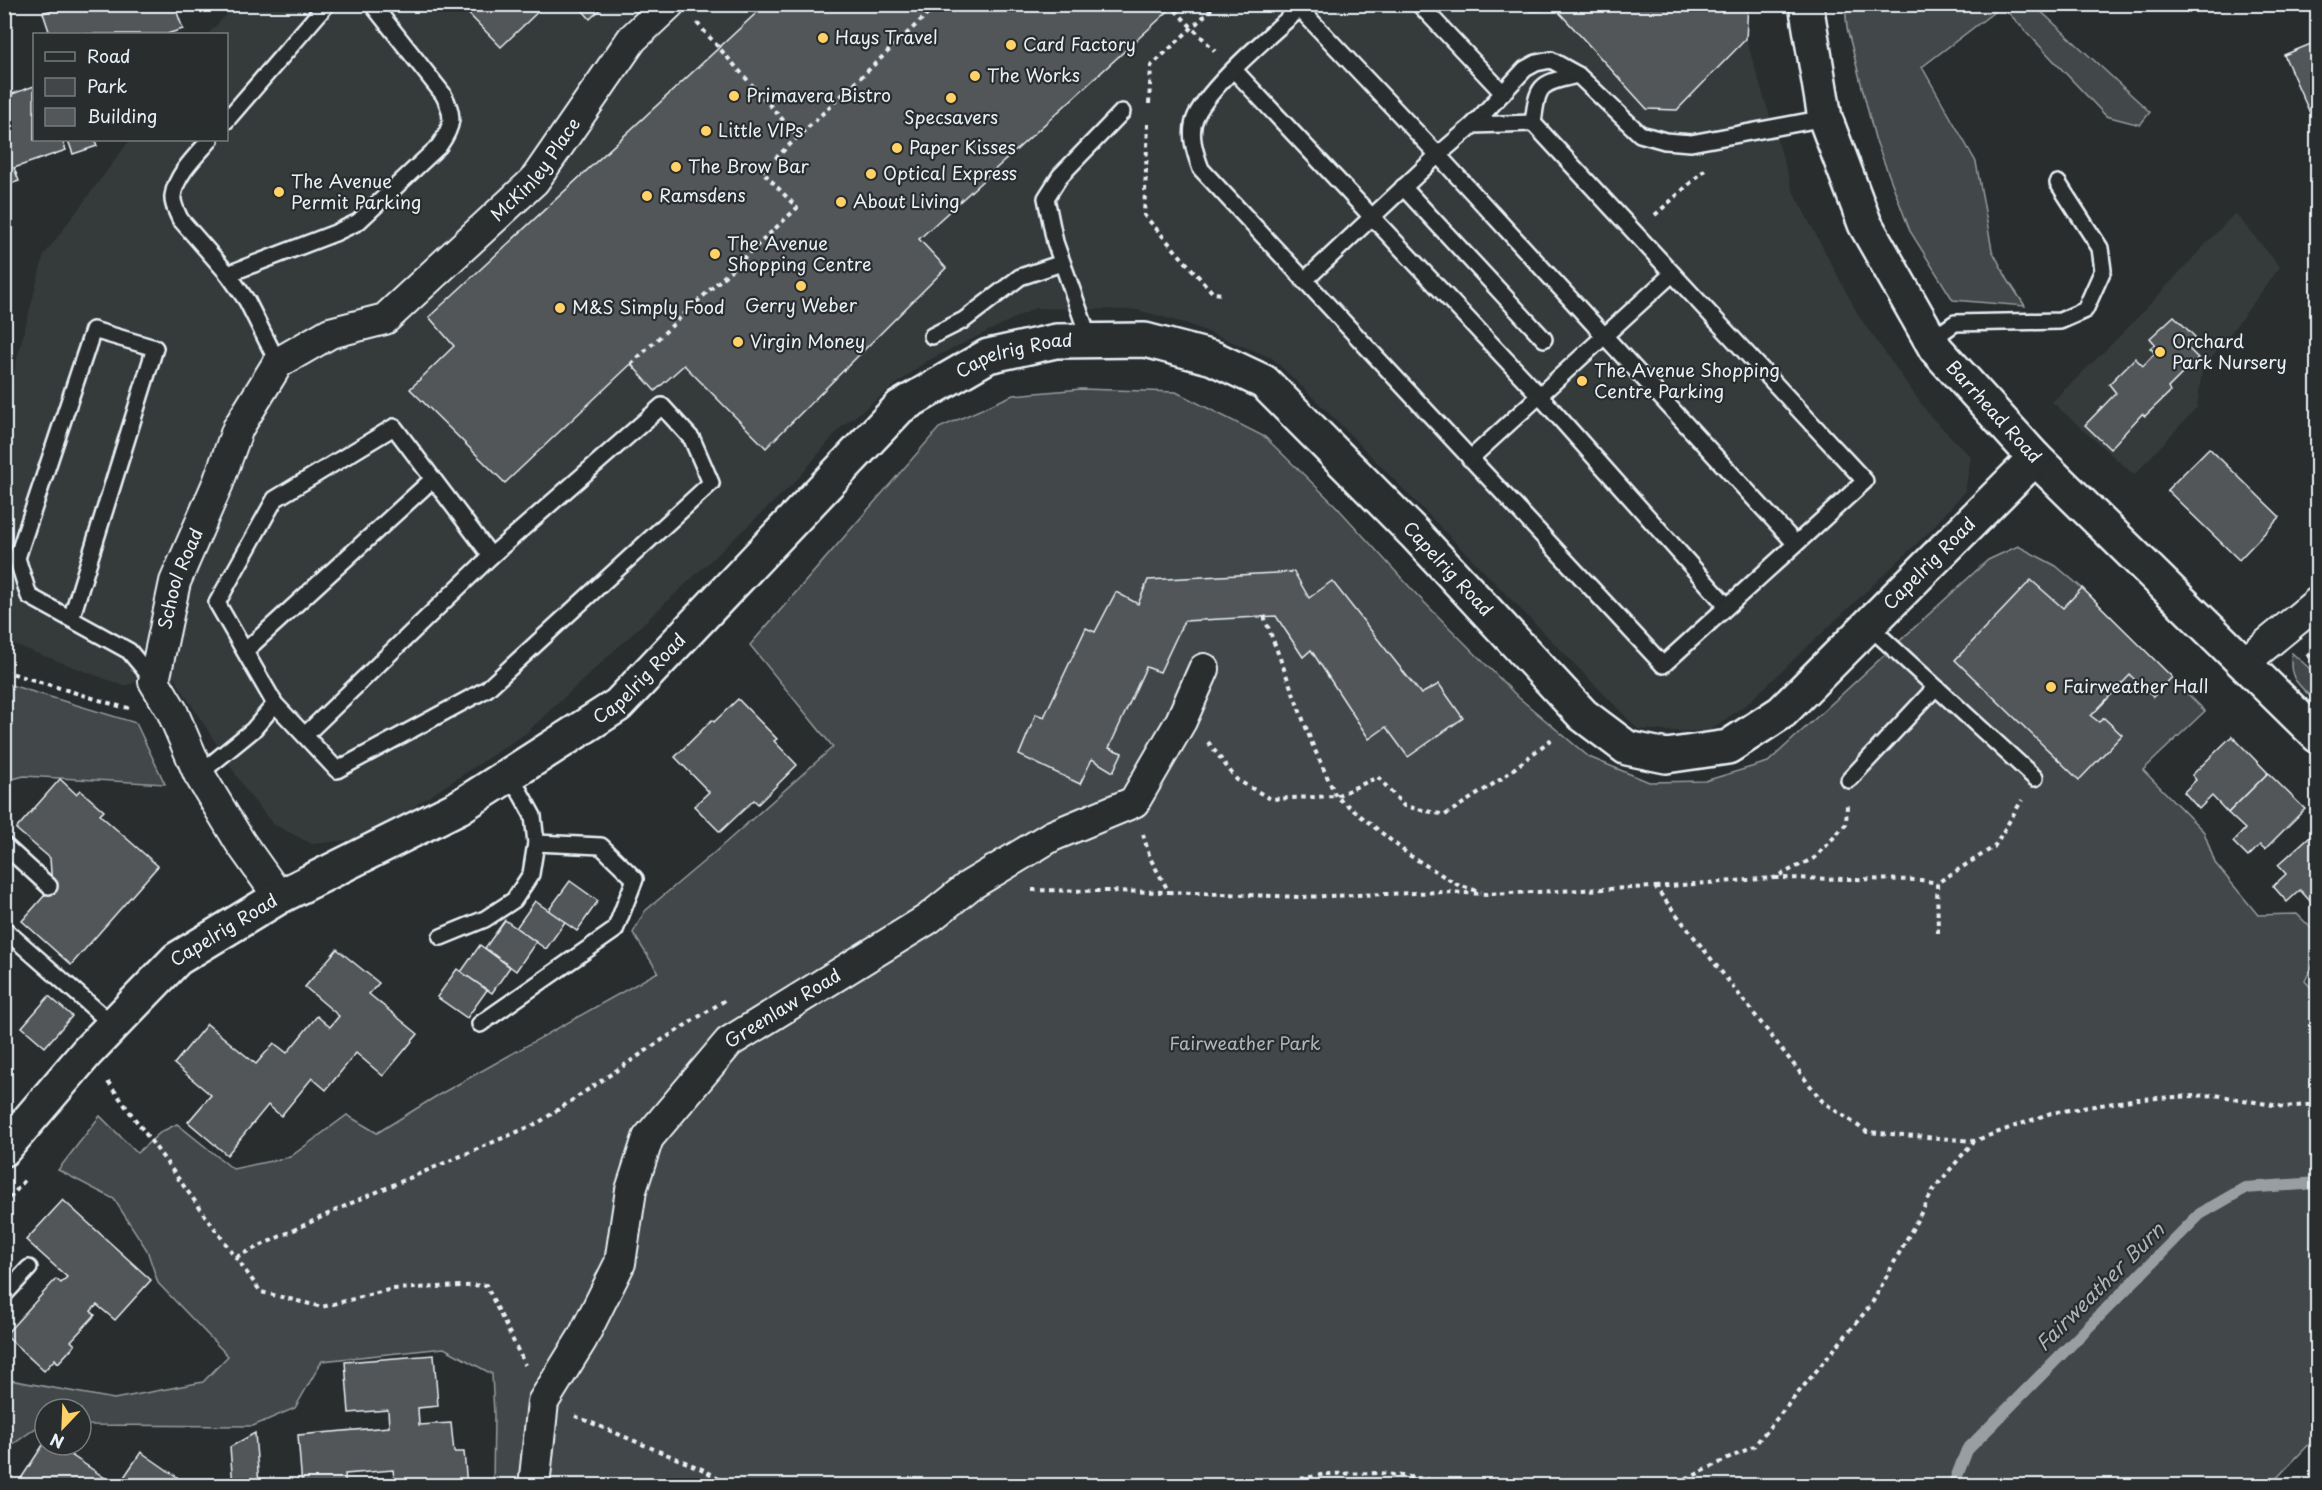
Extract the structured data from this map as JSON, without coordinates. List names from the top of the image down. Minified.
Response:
{"streets":{"street":["McKinley Place","Capelrig Road","Barrhead Road","School Road","Greenlaw Road"]},"crossings":[["McKinley Place","School Road"],["Capelrig Road","Barrhead Road"]],"water":["Fairweather Burn"],"parks":["Fairweather Park"],"places":["Hays Travel","Card Factory","The Works","Primavera Bistro","Specsavers","Little VIPs","Paper Kisses","The Brow Bar","Optical Express","The Avenue Permit Parking","Ramsdens","About Living","The Avenue Shopping Centre","Gerry Weber","M&S Simply Food","Virgin Money","Orchard Park Nursery","The Avenue Shopping Centre Parking","Fairweather Hall"],"legend":["Road","Park","Building"],"north":"bottom left"}
